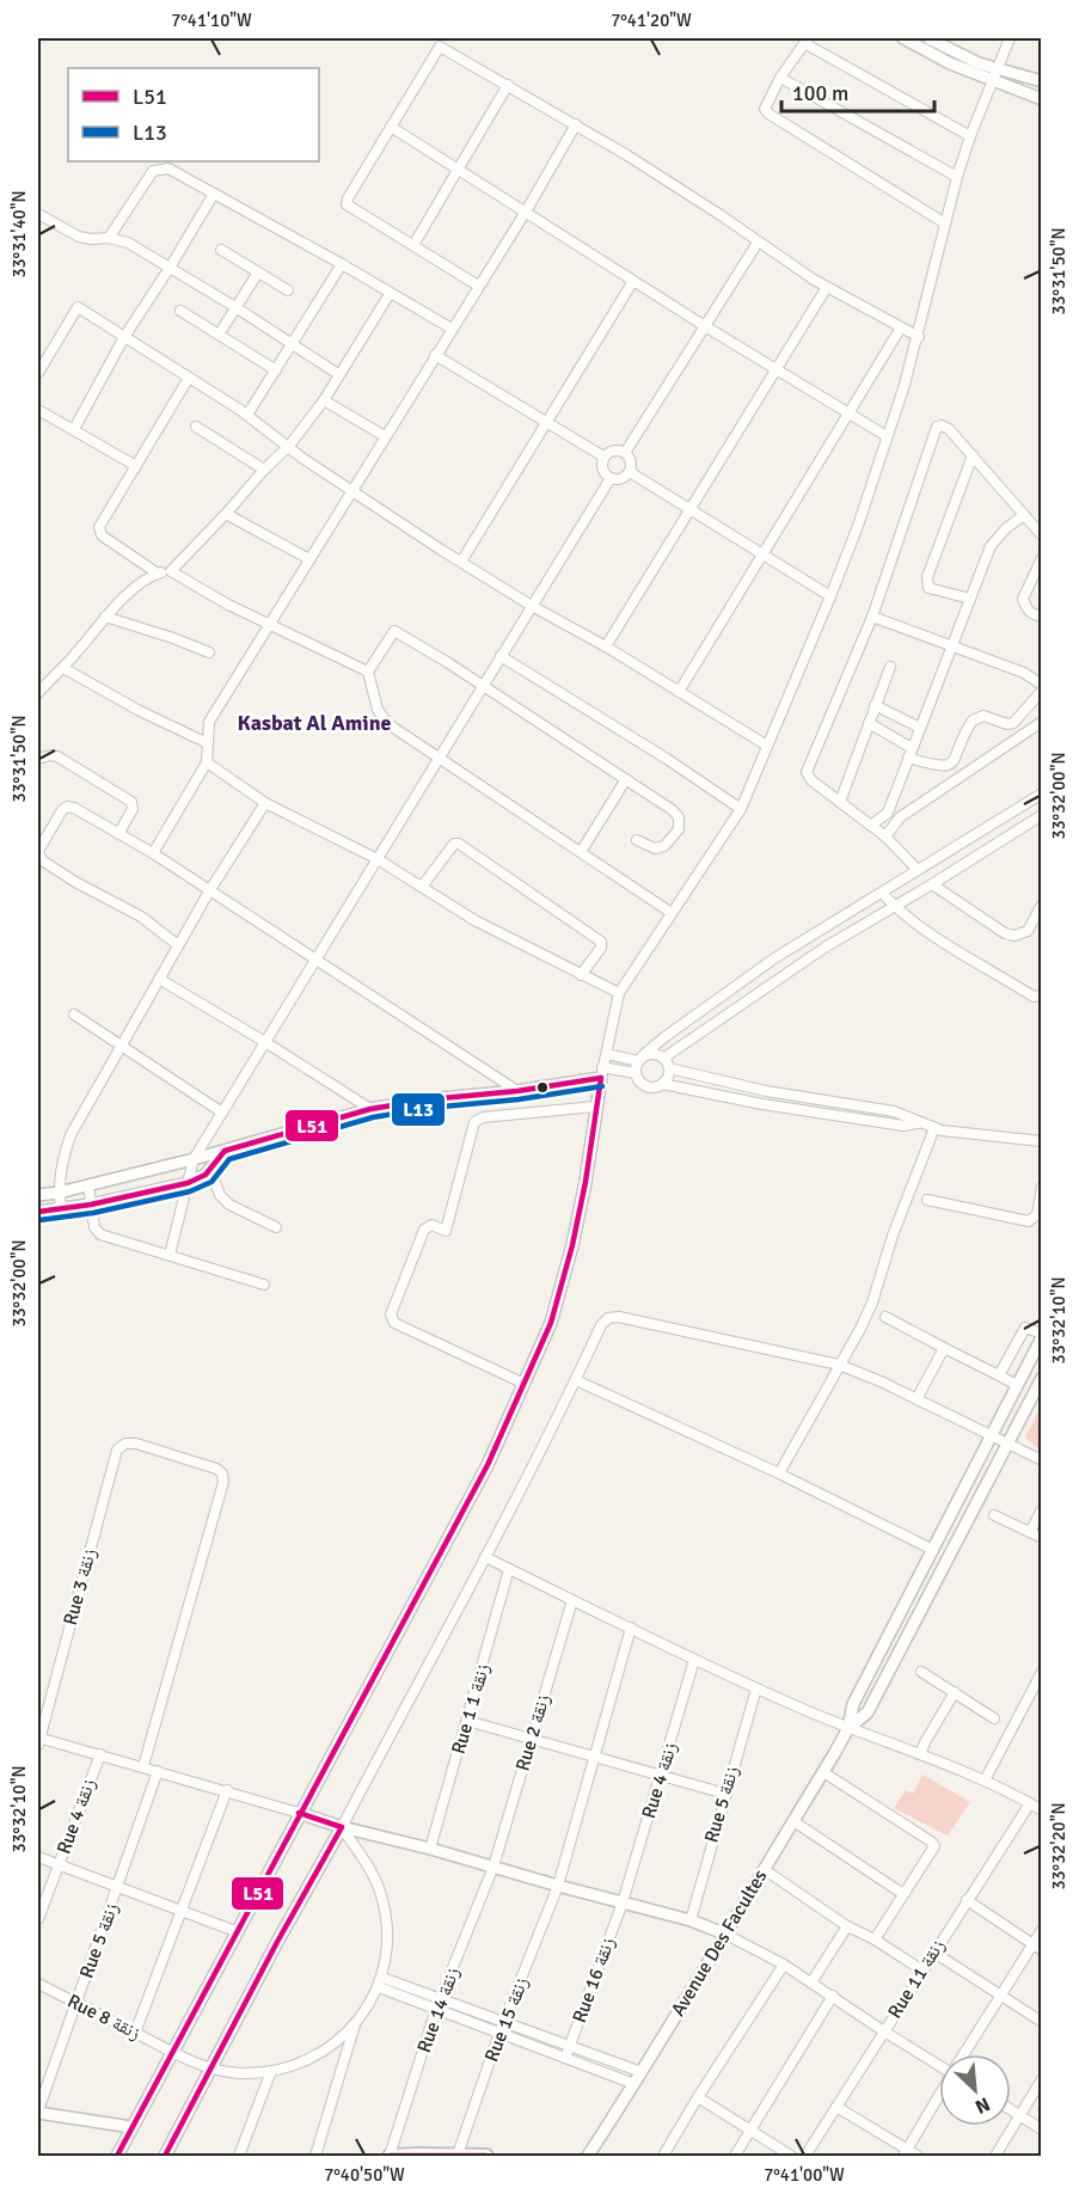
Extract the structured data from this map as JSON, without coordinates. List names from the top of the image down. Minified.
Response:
{"streets":{"street":["Rue 3 زنقة","Rue 1 زنقة 1","Rue 2 زنقة","Rue 4 زنقة","Rue 5 زنقة","Avenue Des Facultes","Rue 11 زنقة","Rue 16 زنقة","Rue 14 زنقة","Rue 8 زنقة","Rue 15 زنقة"]},"crossings":[["Rue 2 زنقة","Rue 14 زنقة"],["Rue 4 زنقة","Rue 16 زنقة"],["Rue 5 زنقة","Rue 8 زنقة"]],"districts":["Kasbat Al Amine"],"lines":["transit line L51","transit line L13"],"legend":["L51","L13"],"scale_bar":"100 m","north":"bottom right","coordinates":["7°41'10\"W","7°41'20\"W","33°31'40\"N","33°31'50\"N","33°32'00\"N","33°32'10\"N","33°32'20\"N","7°40'50\"W","7°41'00\"W"]}
